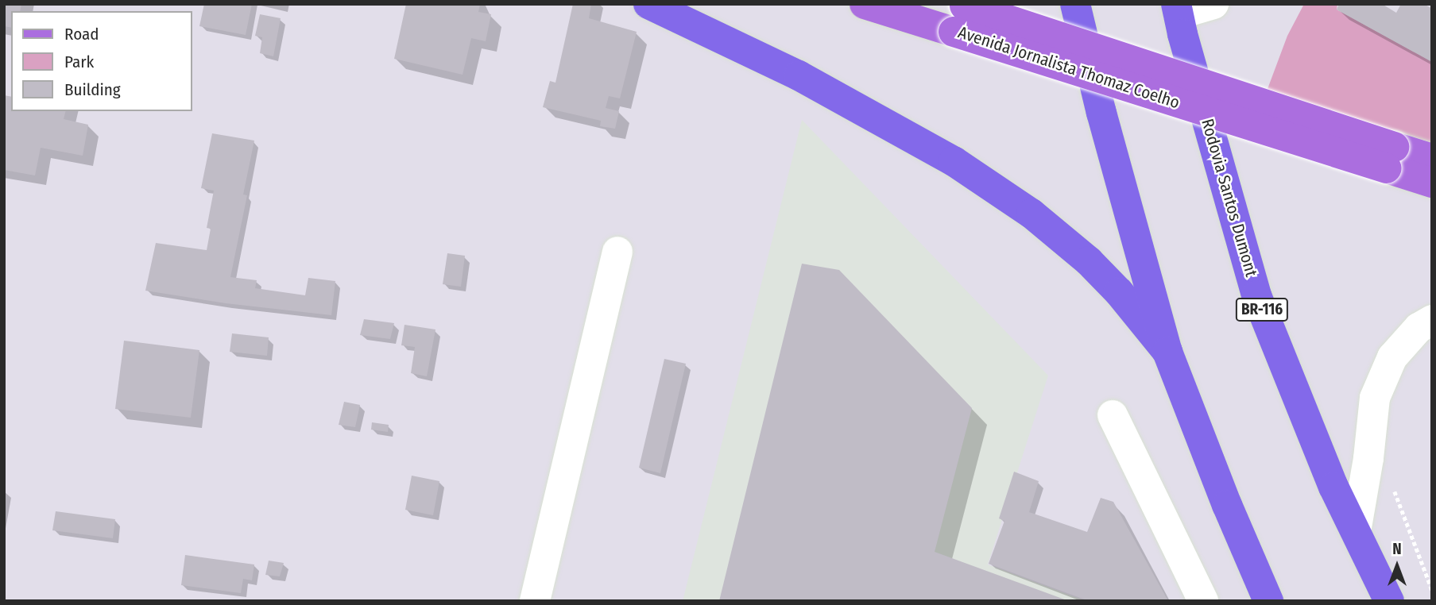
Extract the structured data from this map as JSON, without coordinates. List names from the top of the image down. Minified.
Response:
{"streets":{"highway":["Rodovia Santos Dumont","BR-116"],"main road":["Avenida Jornalista Thomaz Coelho"]},"legend":["Road","Park","Building"],"north":"top"}
